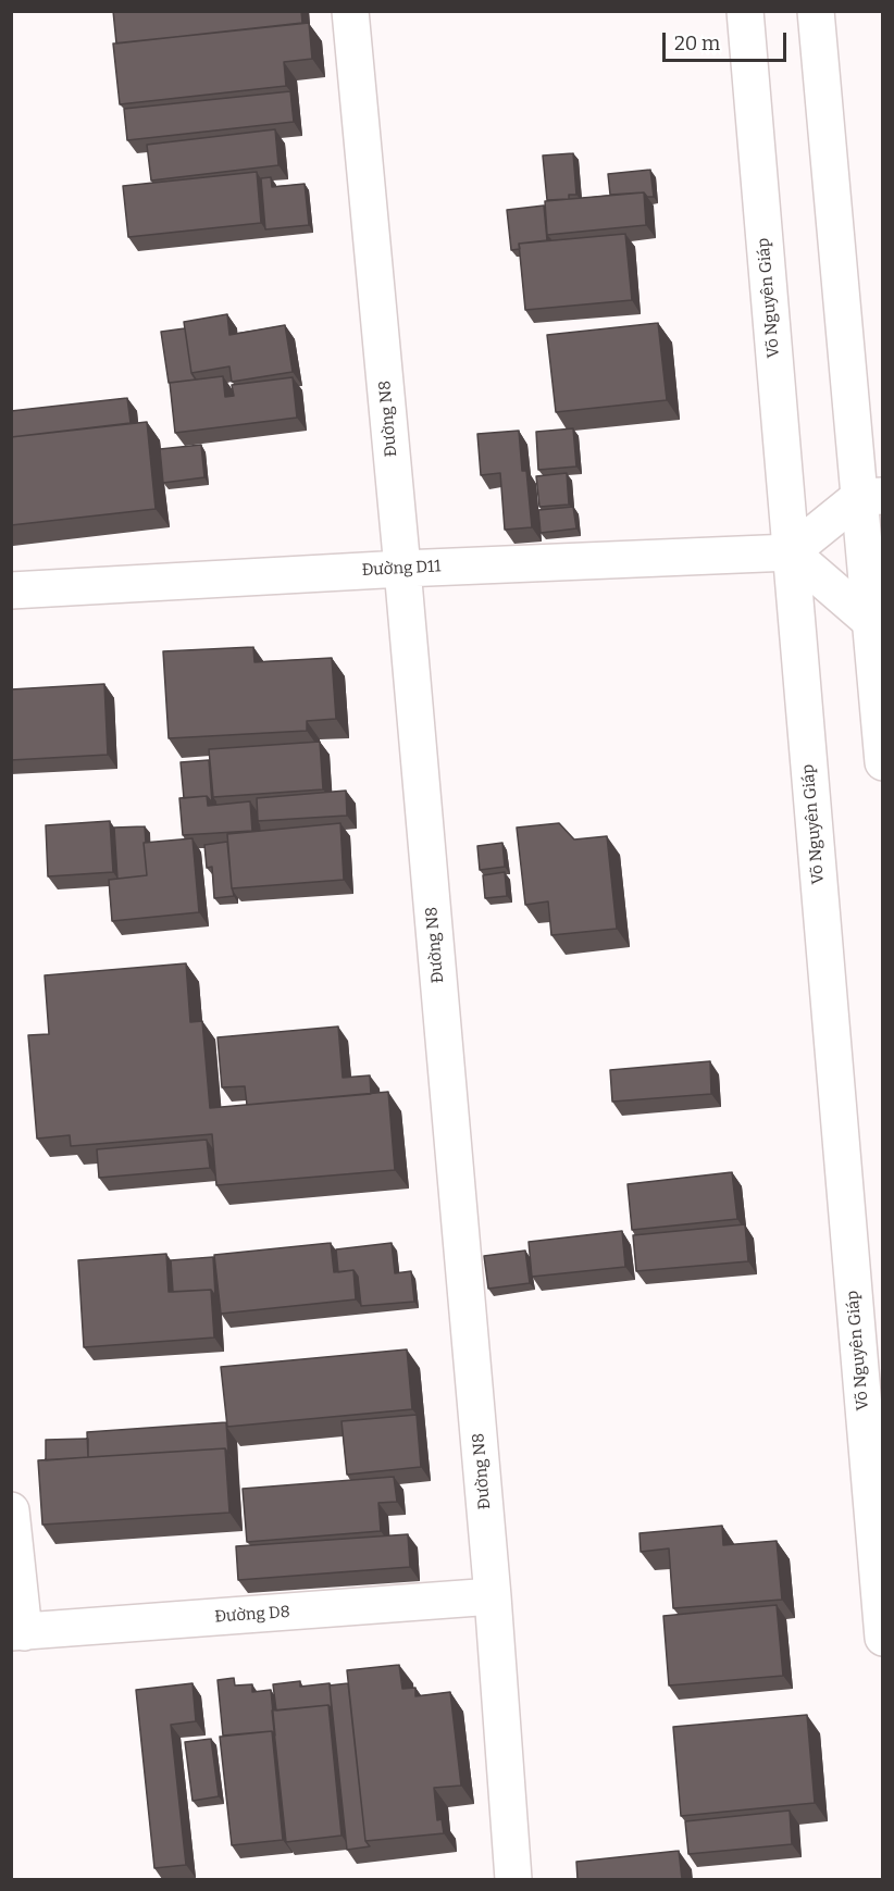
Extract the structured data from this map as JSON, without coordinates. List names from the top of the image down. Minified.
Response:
{"streets":{"street":["Võ Nguyên Giáp","Đường N8","Đường D11","Đường D8"]},"crossings":[["Võ Nguyên Giáp","Đường D11"],["Đường N8","Đường D11"],["Đường N8","Đường D8"]],"scale_bar":"20 m"}
